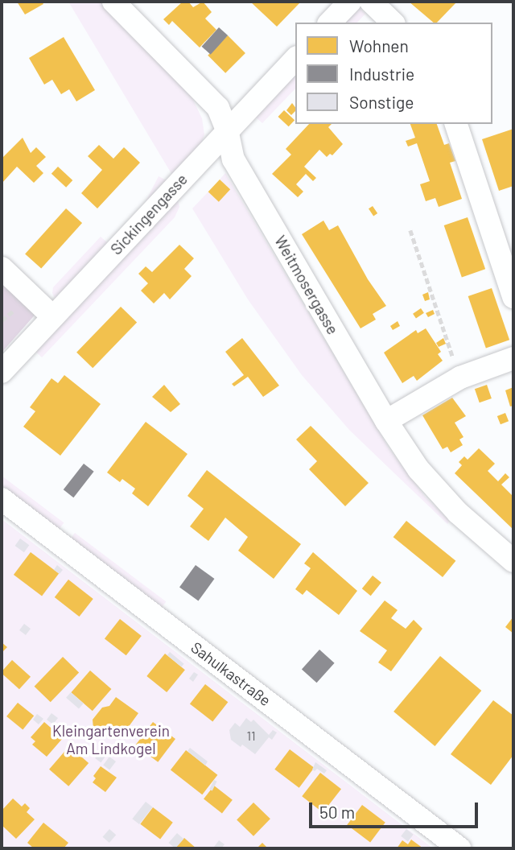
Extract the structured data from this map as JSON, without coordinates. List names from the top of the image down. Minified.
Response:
{"streets":{"street":["Sickingengasse","Weitmosergasse","Sahulkastraße"]},"crossings":[["Sickingengasse","Weitmosergasse"]],"parks":["Kleingartenverein Am Lindkogel"],"house_numbers":["11"],"legend":["Wohnen","Industrie","Sonstige"],"scale_bar":"50 m"}
